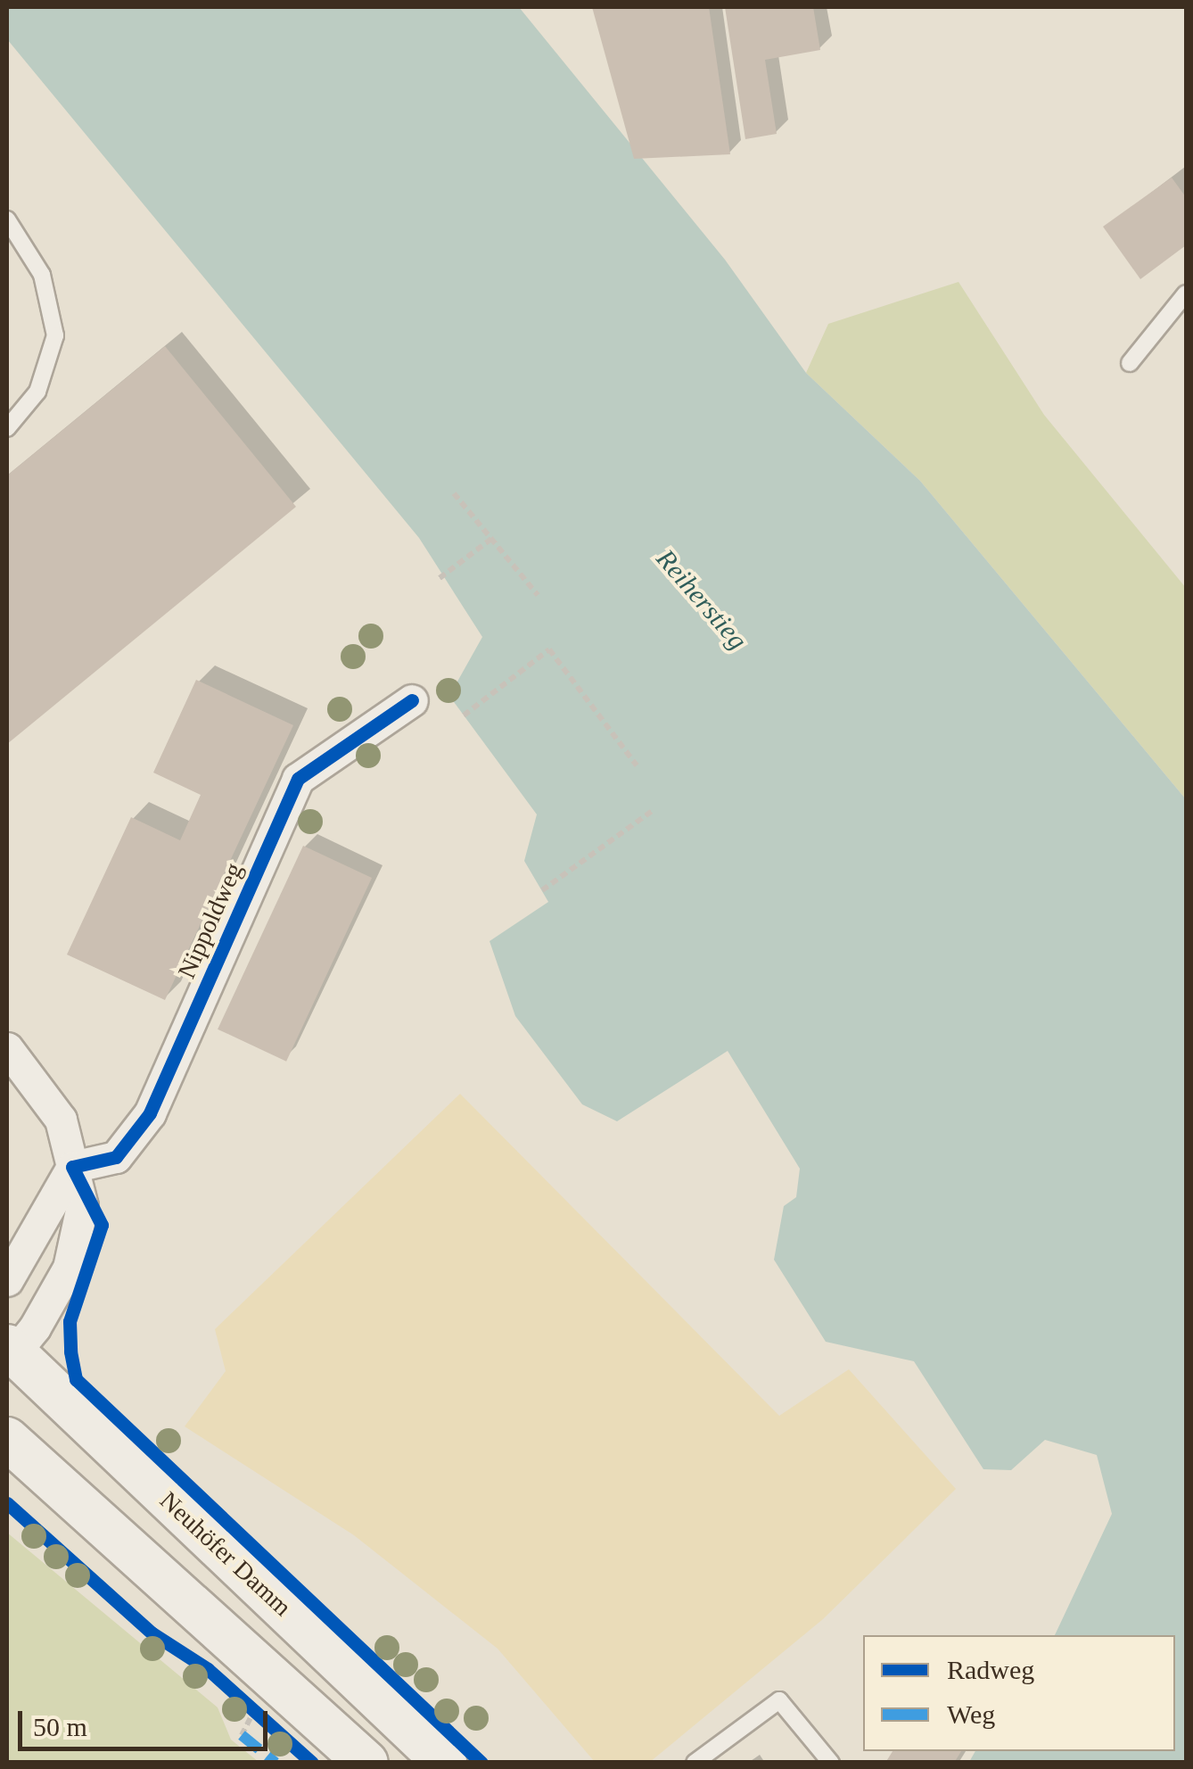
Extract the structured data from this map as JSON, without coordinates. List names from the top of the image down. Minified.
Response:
{"streets":{"main road":["Neuhöfer Damm"],"street":["Nippoldweg"]},"water":["Reiherstieg"],"legend":["Radweg","Weg"],"scale_bar":"50 m"}
